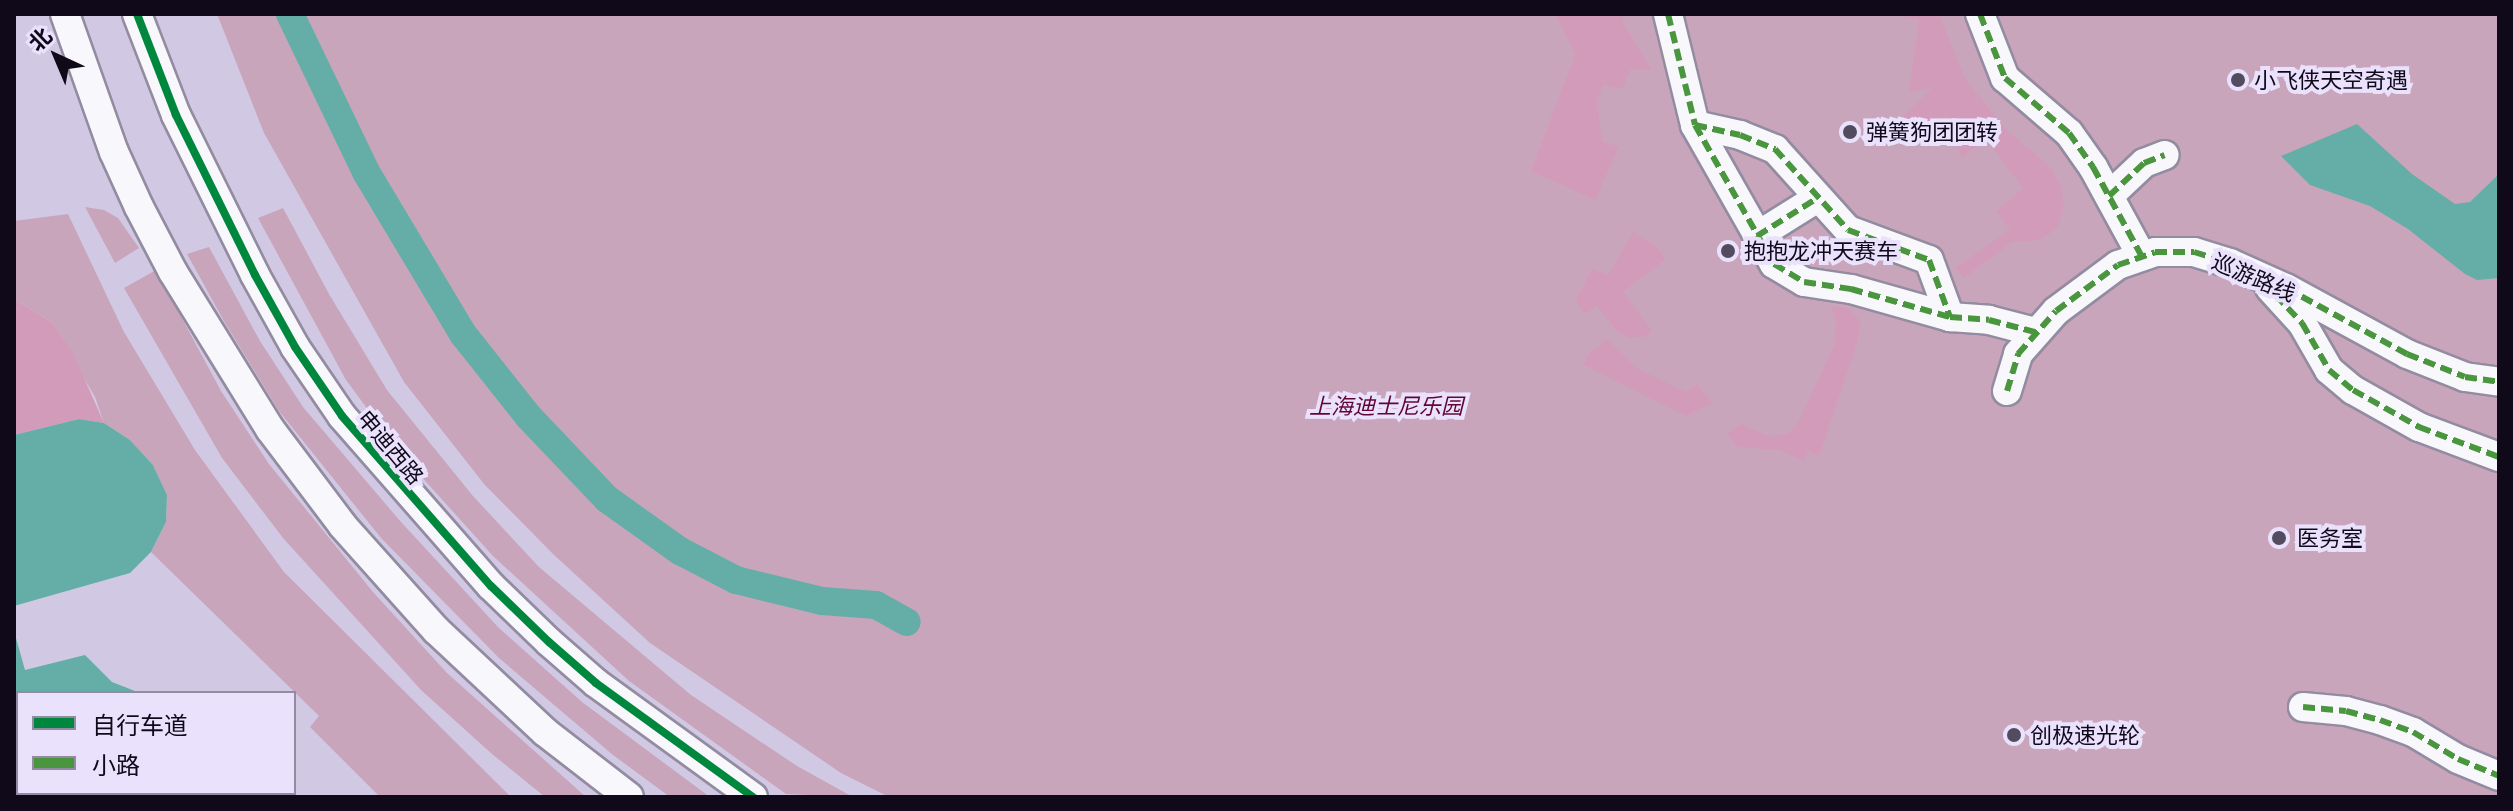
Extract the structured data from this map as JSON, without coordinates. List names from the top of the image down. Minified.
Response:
{"streets":{"street":["巡游路线","申迪西路"]},"parks":["上海迪士尼乐园"],"places":["小飞侠天空奇遇","弹簧狗团团转","抱抱龙冲天赛车","医务室","创极速光轮"],"legend":["自行车道","小路"],"north":"top left"}
